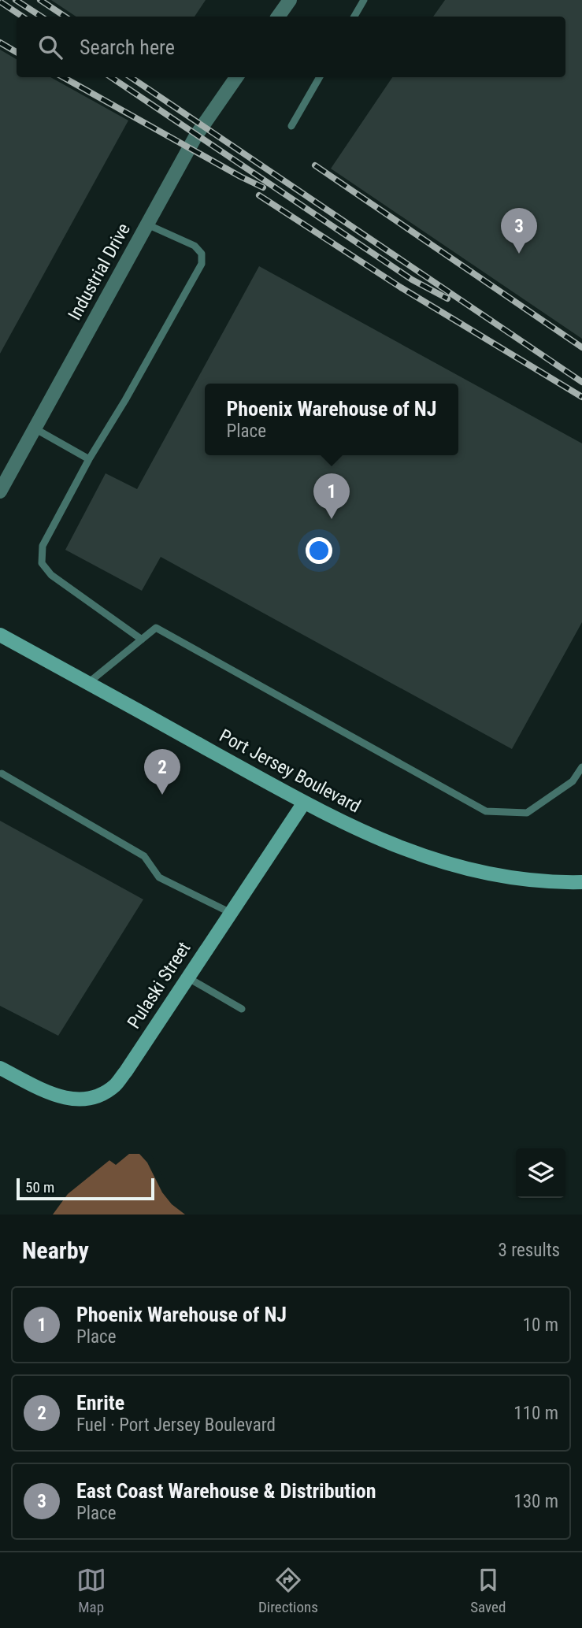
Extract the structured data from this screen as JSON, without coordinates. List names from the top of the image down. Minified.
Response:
{"streets":{"street":["Industrial Drive","Port Jersey Boulevard","Pulaski Street"]},"crossings":[["Port Jersey Boulevard","Pulaski Street"]],"scale_bar":"50 m","page":{"search":"Search here","pins":["3","1","2"],"popup":["Phoenix Warehouse of NJ","Place"],"scale":"50 m","heading":["Nearby","3 results"],"list":[{"mark":"1","name":"Phoenix Warehouse of NJ","note":"Place","value":"10 m"},{"mark":"2","name":"Enrite","note":"Fuel · Port Jersey Boulevard","value":"110 m"},{"mark":"3","name":"East Coast Warehouse & Distribution","note":"Place","value":"130 m"}],"nav":["Map","Directions","Saved"]}}
